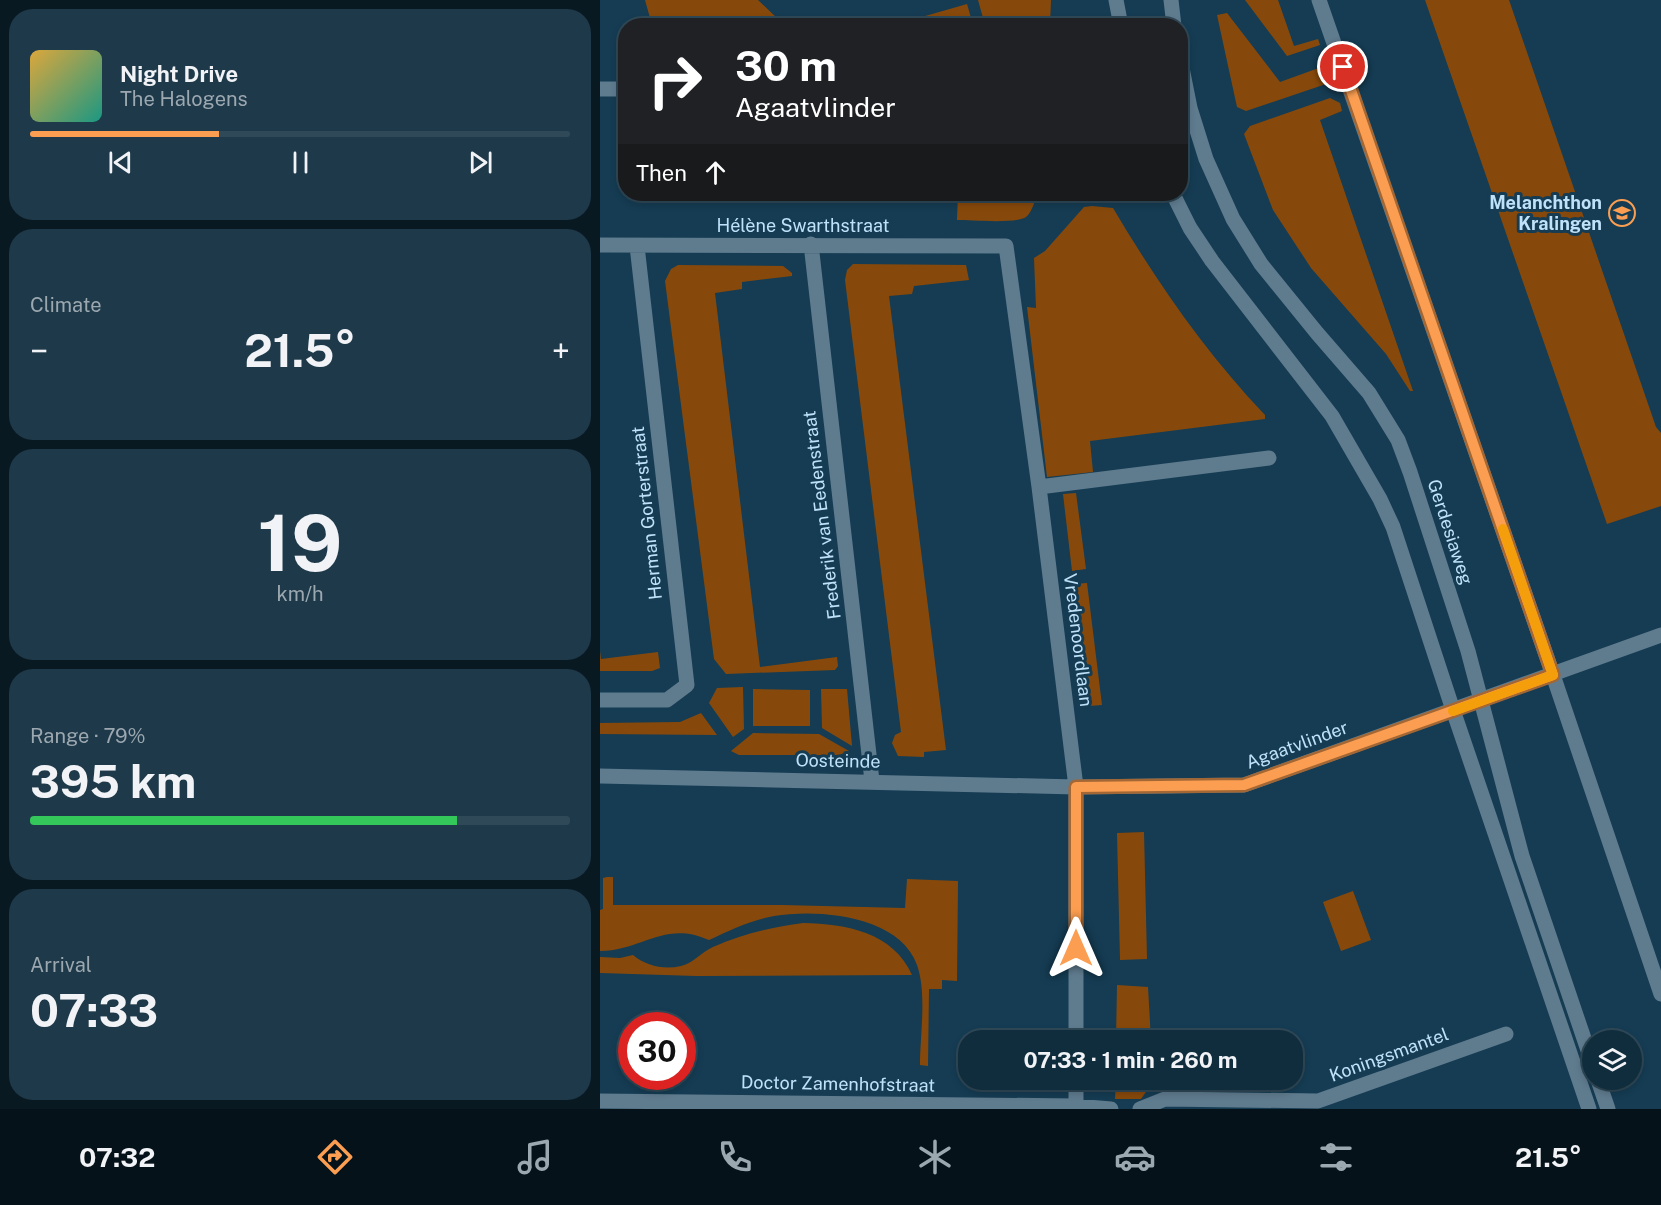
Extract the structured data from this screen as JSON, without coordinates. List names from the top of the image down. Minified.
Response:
{"streets":{"street":["Hélène Swarthstraat","Herman Gorterstraat","Frederik van Eedenstraat","Gerdesiaweg","Vredenoordlaan","Agaatvlinder","Oosteinde","Koningsmantel","Doctor Zamenhofstraat"]},"crossings":[["Hélène Swarthstraat","Herman Gorterstraat"],["Hélène Swarthstraat","Frederik van Eedenstraat"],["Hélène Swarthstraat","Vredenoordlaan"],["Frederik van Eedenstraat","Oosteinde"],["Gerdesiaweg","Agaatvlinder"],["Vredenoordlaan","Agaatvlinder"],["Vredenoordlaan","Oosteinde"],["Agaatvlinder","Oosteinde"]],"places":{"school or university":["Melanchthon Kralingen"]},"page":{"turn":["30 m","Agaatvlinder"],"song":["Night Drive","The Halogens"],"then":"Then","tile":["Climate",["19","km/h"],["Range · 79%","395 km"],["Arrival","07:33"]],"heat":["−","21.5°","+"],"limit":"30","trip":"07:33 · 1 min · 260 m","tabs":["07:32","21.5°"]}}
